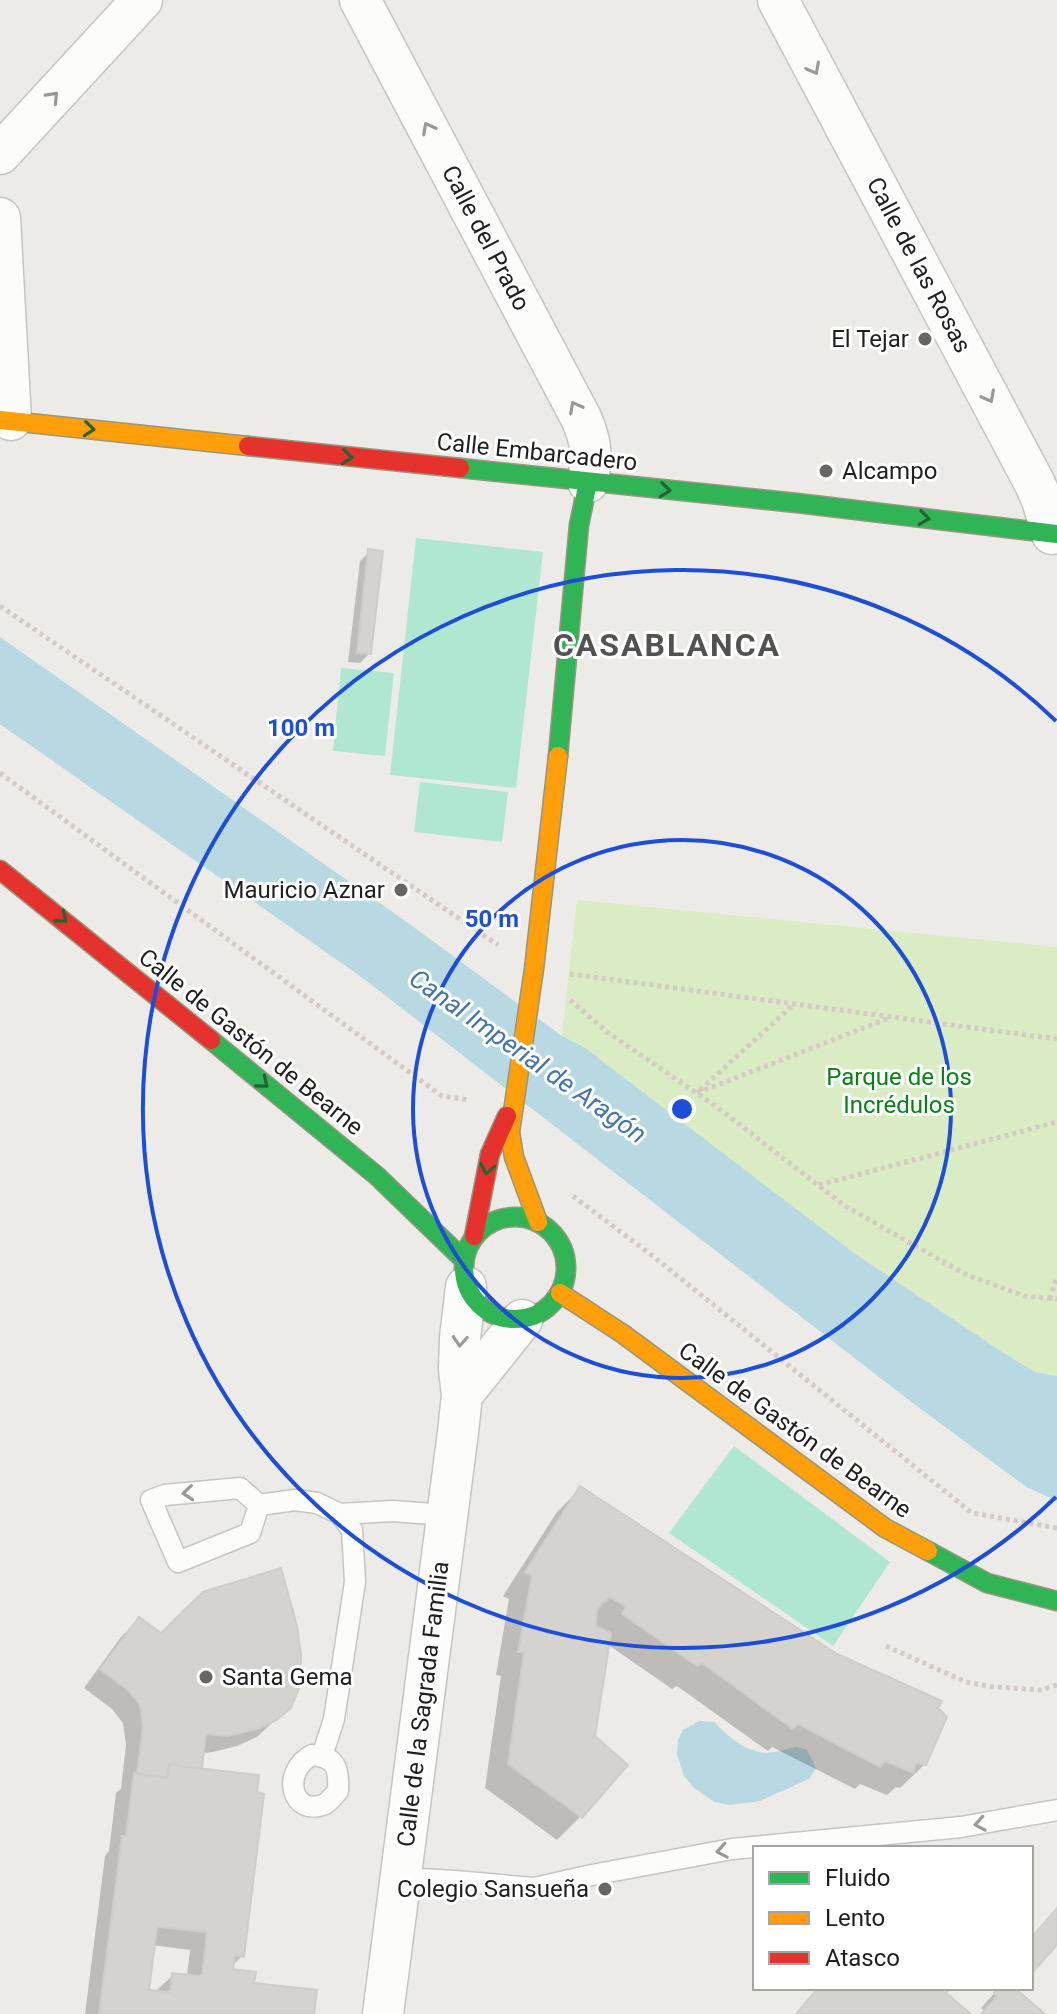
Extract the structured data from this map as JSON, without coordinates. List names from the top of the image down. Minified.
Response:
{"streets":{"street":["Calle del Prado","Calle de las Rosas","Calle Embarcadero","Calle de Gastón de Bearne","Calle de la Sagrada Familia"]},"crossings":[["Calle del Prado","Calle Embarcadero"],["Calle de las Rosas","Calle Embarcadero"],["Calle de Gastón de Bearne","Calle de la Sagrada Familia"]],"one_way":["Calle del Prado","Calle de las Rosas","Calle Embarcadero","Calle de Gastón de Bearne"],"districts":["CASABLANCA"],"water":["Canal Imperial de Aragón"],"parks":["Parque de los Incrédulos"],"places":["El Tejar","Alcampo","Mauricio Aznar","Santa Gema","Colegio Sansueña"],"legend":["Fluido","Lento","Atasco"],"rings":["100 m","50 m"]}
